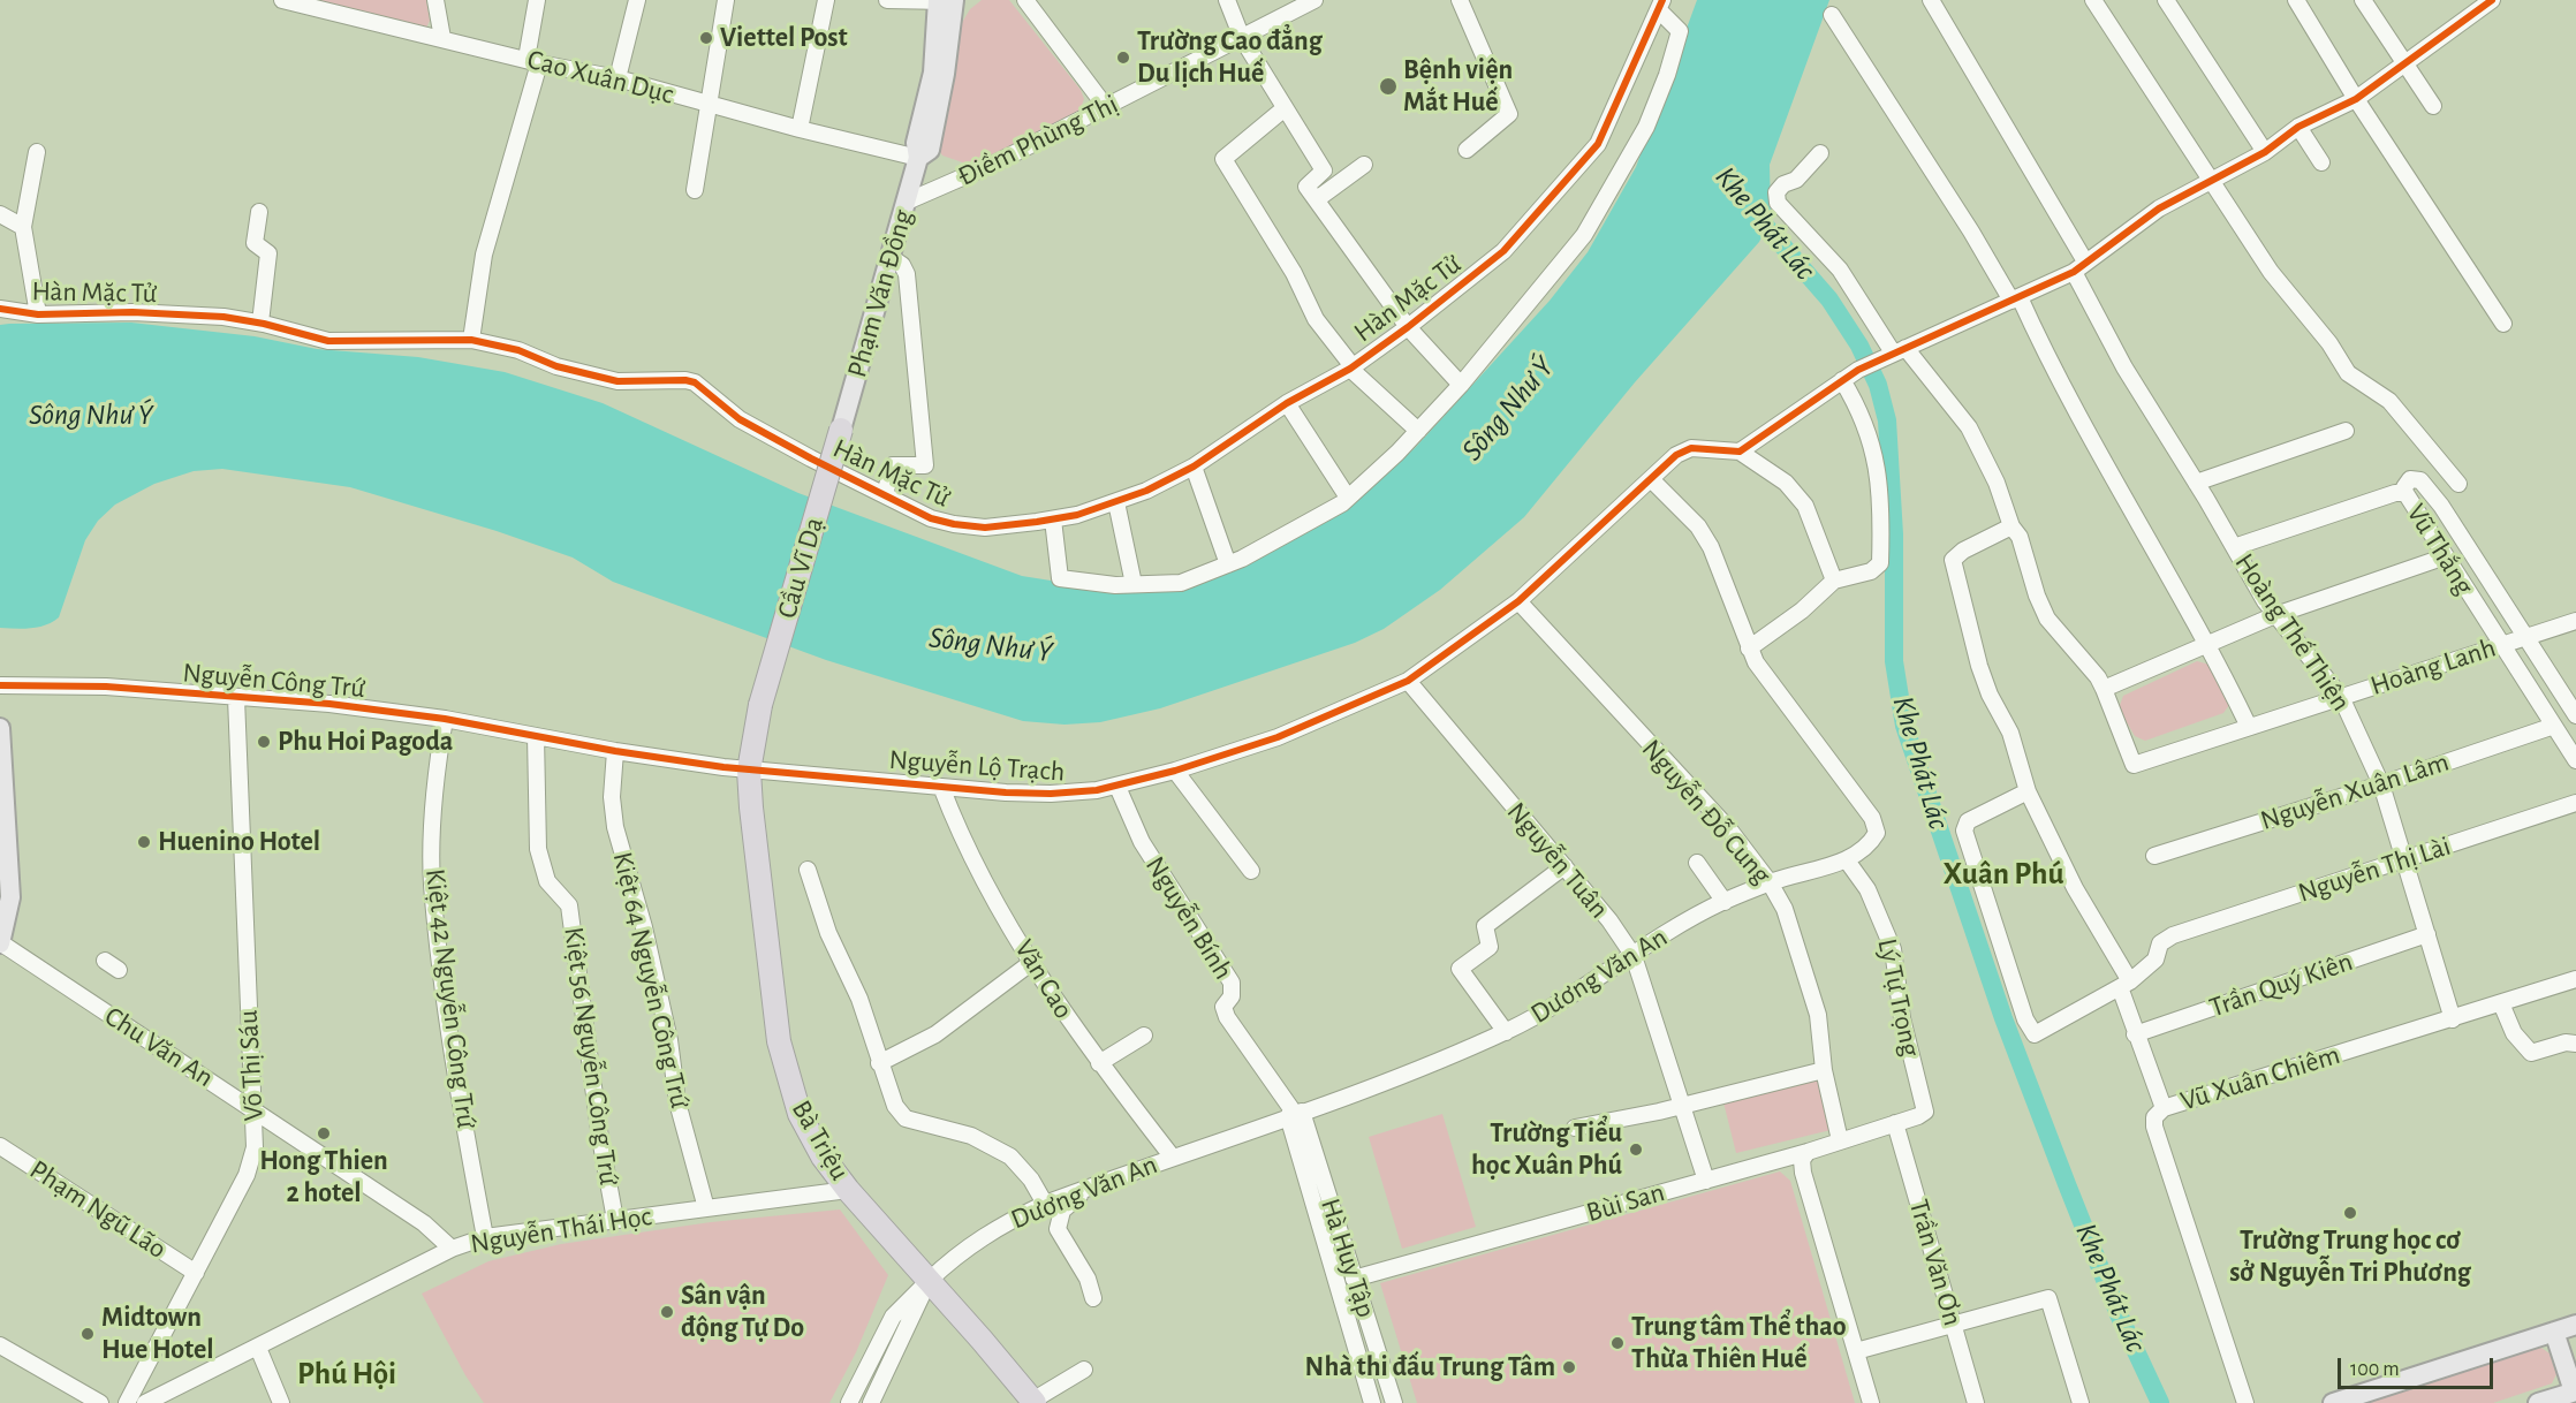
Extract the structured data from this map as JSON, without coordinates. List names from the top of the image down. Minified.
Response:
{"streets":{"highway":["Cầu Vĩ Dạ","Bà Triệu"],"main road":["Phạm Văn Đồng"],"street":["Cao Xuân Dục","Điềm Phùng Thị","Hàn Mặc Tử","Vũ Thắng","Hoàng Thế Thiện","Hoàng Lanh","Nguyễn Công Trứ","Nguyễn Lộ Trạch","Nguyễn Xuân Lâm","Nguyễn Đỗ Cung","Nguyễn Tuân","Nguyễn Thị Lài","Nguyễn Bính","Dương Văn An","Văn Cao","Kiệt 64 Nguyễn Công Trứ","Trần Quý Kiên","Lý Tự Trọng","Kiệt 42 Nguyễn Công Trứ","Chu Văn An","Kiệt 56 Nguyễn Công Trứ","Võ Thị Sáu","Vũ Xuân Chiêm","Bùi San","Phạm Ngũ Lão","Nguyễn Thái Học","Hà Huy Tập","Trần Văn Ơn"]},"crossings":[["Cao Xuân Dục","Phạm Văn Đồng"],["Điềm Phùng Thị","Phạm Văn Đồng"],["Phạm Văn Đồng","Cầu Vĩ Dạ"],["Vũ Thắng","Hoàng Lanh"],["Vũ Thắng","Nguyễn Xuân Lâm"],["Cầu Vĩ Dạ","Nguyễn Công Trứ"],["Cầu Vĩ Dạ","Nguyễn Lộ Trạch"],["Cầu Vĩ Dạ","Bà Triệu"],["Hoàng Thế Thiện","Hoàng Lanh"],["Hoàng Thế Thiện","Nguyễn Xuân Lâm"],["Hoàng Thế Thiện","Nguyễn Thị Lài"],["Hoàng Thế Thiện","Trần Quý Kiên"],["Hoàng Thế Thiện","Vũ Xuân Chiêm"],["Nguyễn Công Trứ","Nguyễn Lộ Trạch"],["Nguyễn Công Trứ","Kiệt 64 Nguyễn Công Trứ"],["Nguyễn Công Trứ","Kiệt 42 Nguyễn Công Trứ"],["Nguyễn Công Trứ","Kiệt 56 Nguyễn Công Trứ"],["Nguyễn Công Trứ","Võ Thị Sáu"],["Nguyễn Công Trứ","Bà Triệu"],["Nguyễn Lộ Trạch","Nguyễn Đỗ Cung"],["Nguyễn Lộ Trạch","Nguyễn Tuân"],["Nguyễn Lộ Trạch","Nguyễn Bính"],["Nguyễn Lộ Trạch","Dương Văn An"],["Nguyễn Lộ Trạch","Văn Cao"],["Nguyễn Lộ Trạch","Bà Triệu"],["Nguyễn Đỗ Cung","Dương Văn An"],["Nguyễn Đỗ Cung","Bùi San"],["Nguyễn Tuân","Dương Văn An"],["Nguyễn Tuân","Bùi San"],["Nguyễn Bính","Dương Văn An"],["Nguyễn Bính","Hà Huy Tập"],["Dương Văn An","Văn Cao"],["Dương Văn An","Lý Tự Trọng"],["Dương Văn An","Bà Triệu"],["Dương Văn An","Hà Huy Tập"],["Kiệt 64 Nguyễn Công Trứ","Nguyễn Thái Học"],["Lý Tự Trọng","Bùi San"],["Lý Tự Trọng","Trần Văn Ơn"],["Kiệt 42 Nguyễn Công Trứ","Nguyễn Thái Học"],["Chu Văn An","Võ Thị Sáu"],["Chu Văn An","Nguyễn Thái Học"],["Kiệt 56 Nguyễn Công Trứ","Nguyễn Thái Học"],["Võ Thị Sáu","Phạm Ngũ Lão"],["Bà Triệu","Nguyễn Thái Học"],["Bùi San","Hà Huy Tập"],["Bùi San","Trần Văn Ơn"]],"districts":["Xuân Phú","Phú Hội"],"water":["Khe Phát Lác","Sông Như Ý"],"places":["Viettel Post","Trường Cao đẳng Du lịch Huế","Bệnh viện Mắt Huế","Phu Hoi Pagoda","Huenino Hotel","Hong Thien 2 hotel","Trường Tiểu học Xuân Phú","Trường Trung học cơ sở Nguyễn Tri Phương","Sân vận động Tự Do","Midtown Hue Hotel","Trung tâm Thể thao Thừa Thiên Huế","Nhà thi đấu Trung Tâm"],"scale_bar":"100 m"}
